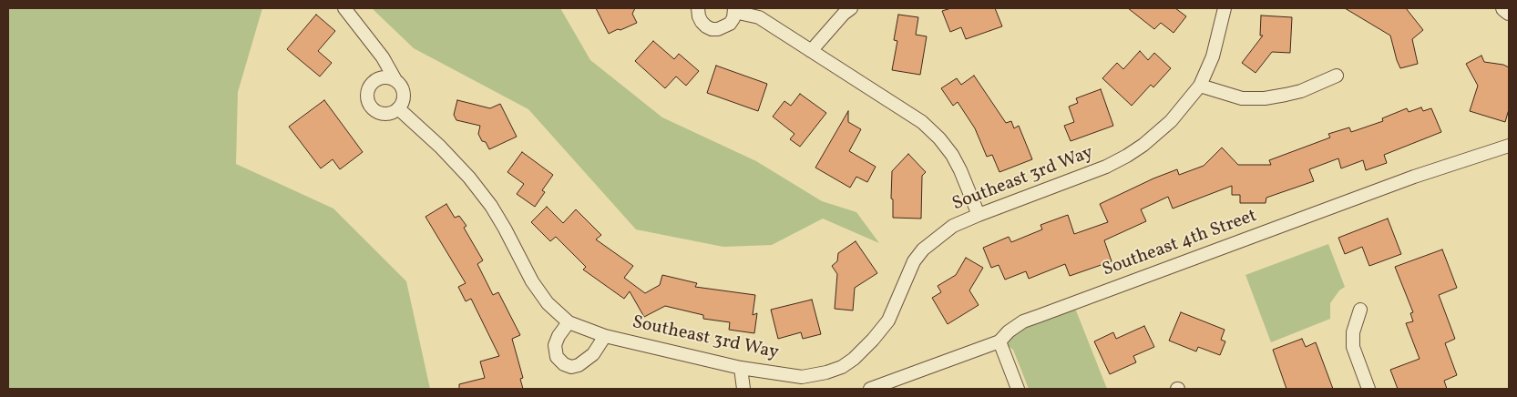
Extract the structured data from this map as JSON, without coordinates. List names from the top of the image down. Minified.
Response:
{"streets":{"street":["Southeast 3rd Way","Southeast 4th Street"]}}
